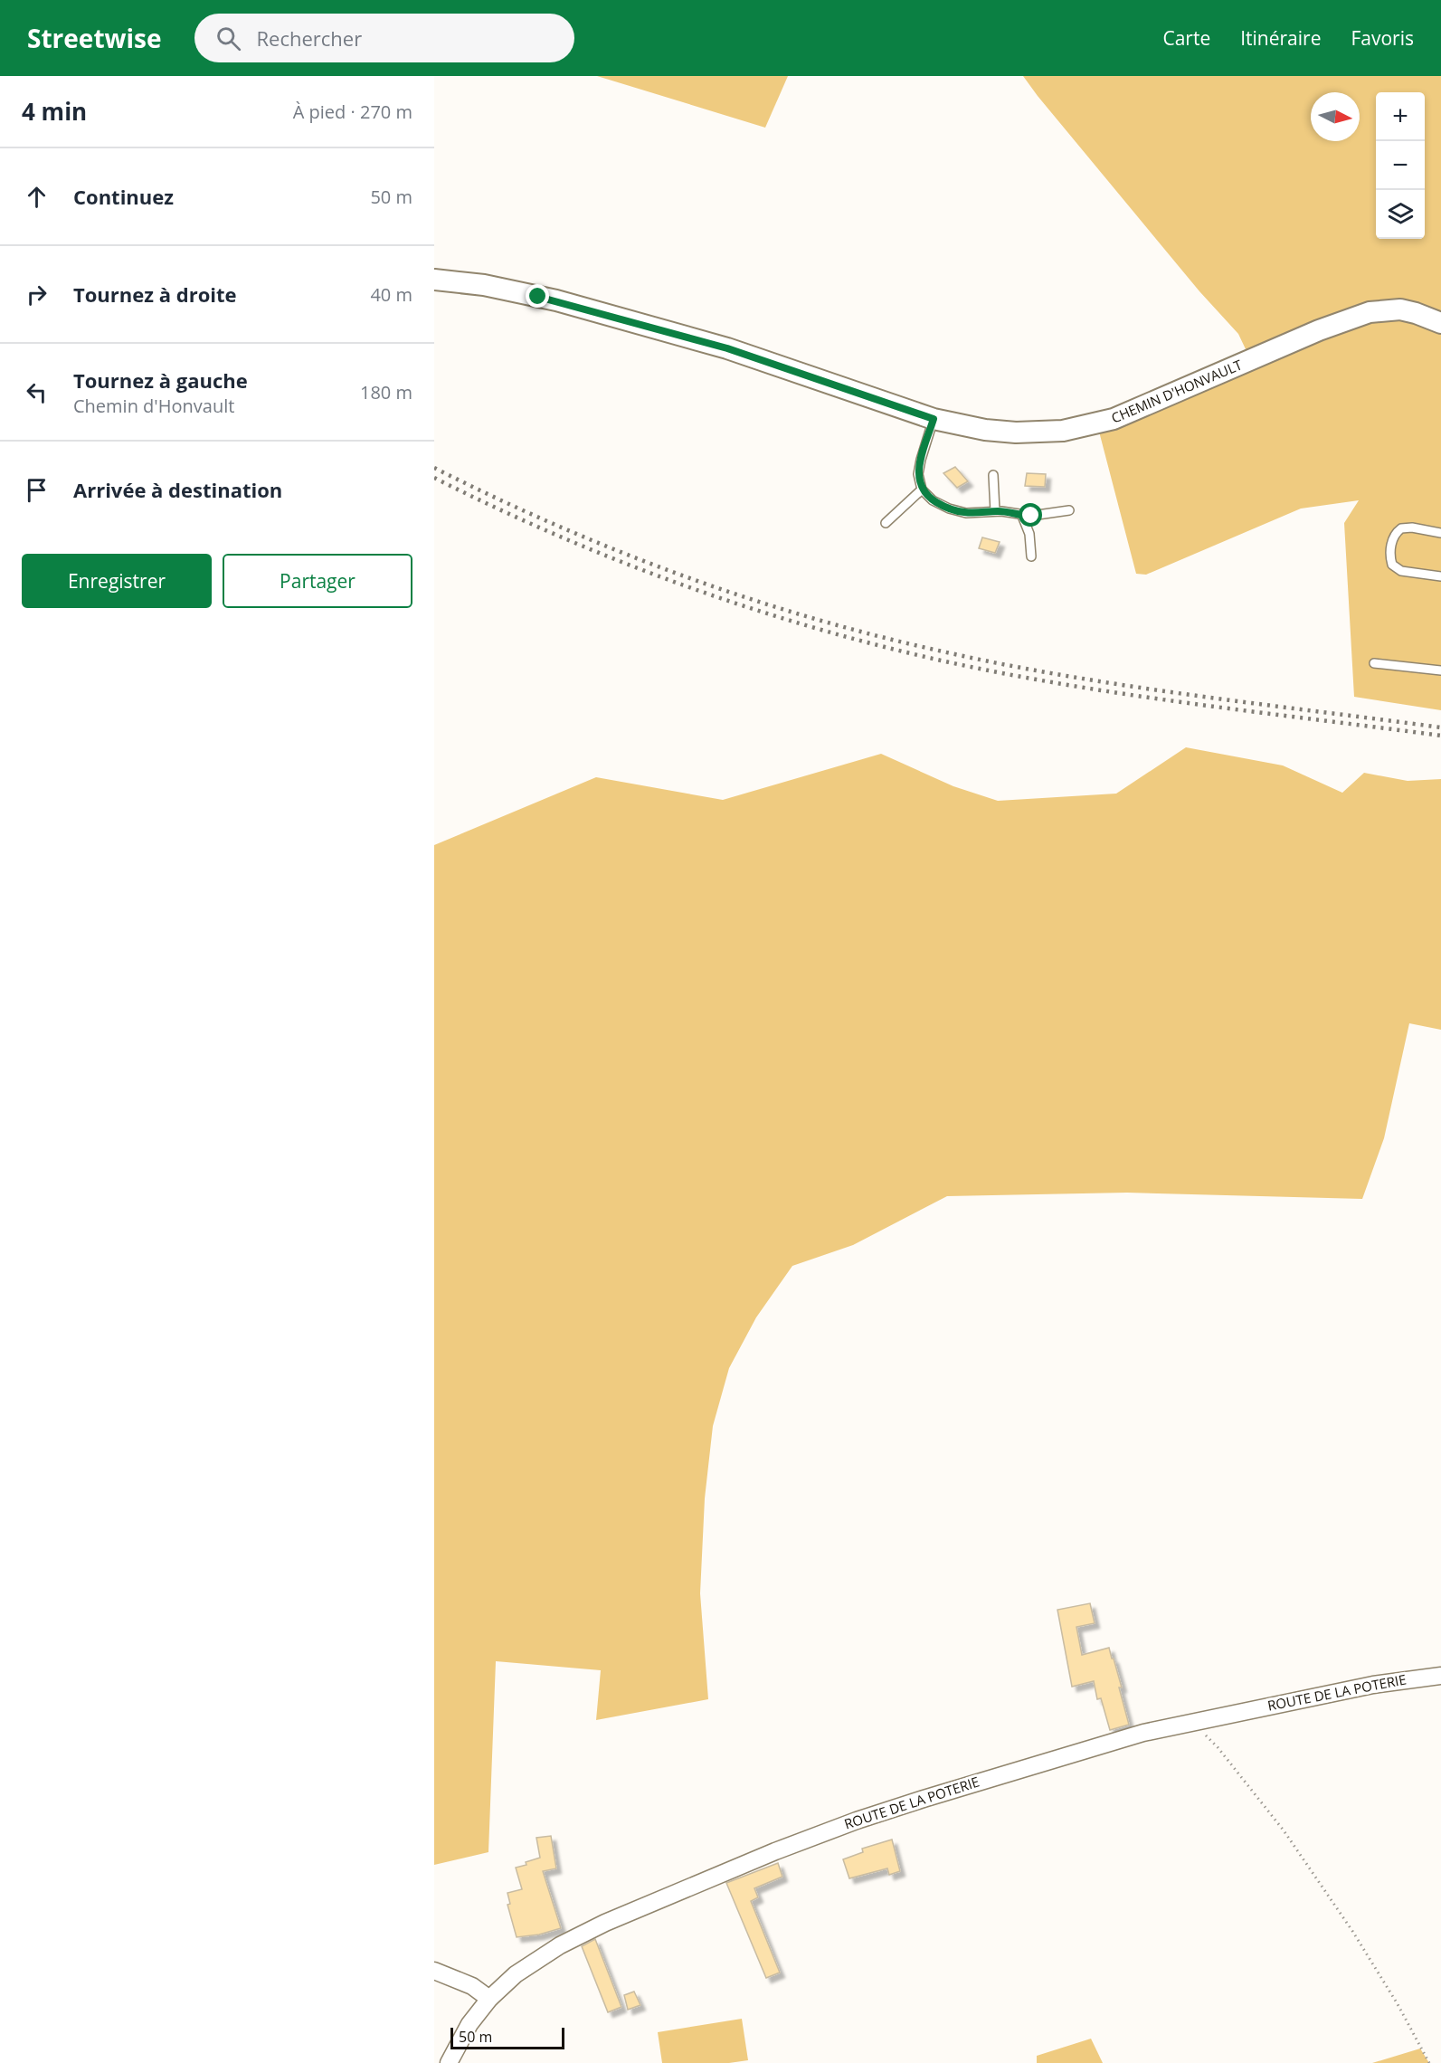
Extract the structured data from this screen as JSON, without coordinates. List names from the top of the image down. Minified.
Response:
{"streets":{"street":["CHEMIN D'HONVAULT","ROUTE DE LA POTERIE"]},"scale_bar":"50 m","north":"right","page":{"header":"Streetwise","search":"Rechercher","nav":["Carte","Itinéraire","Favoris"],"heading":["4 min","À pied · 270 m"],"map_buttons":["+","−"],"list":[["Continuez","50 m"],["Tournez à droite","40 m"],["Tournez à gauche","Chemin d'Honvault","180 m"],"Arrivée à destination"],"buttons":["Enregistrer","Partager"],"scale":"50 m"}}
